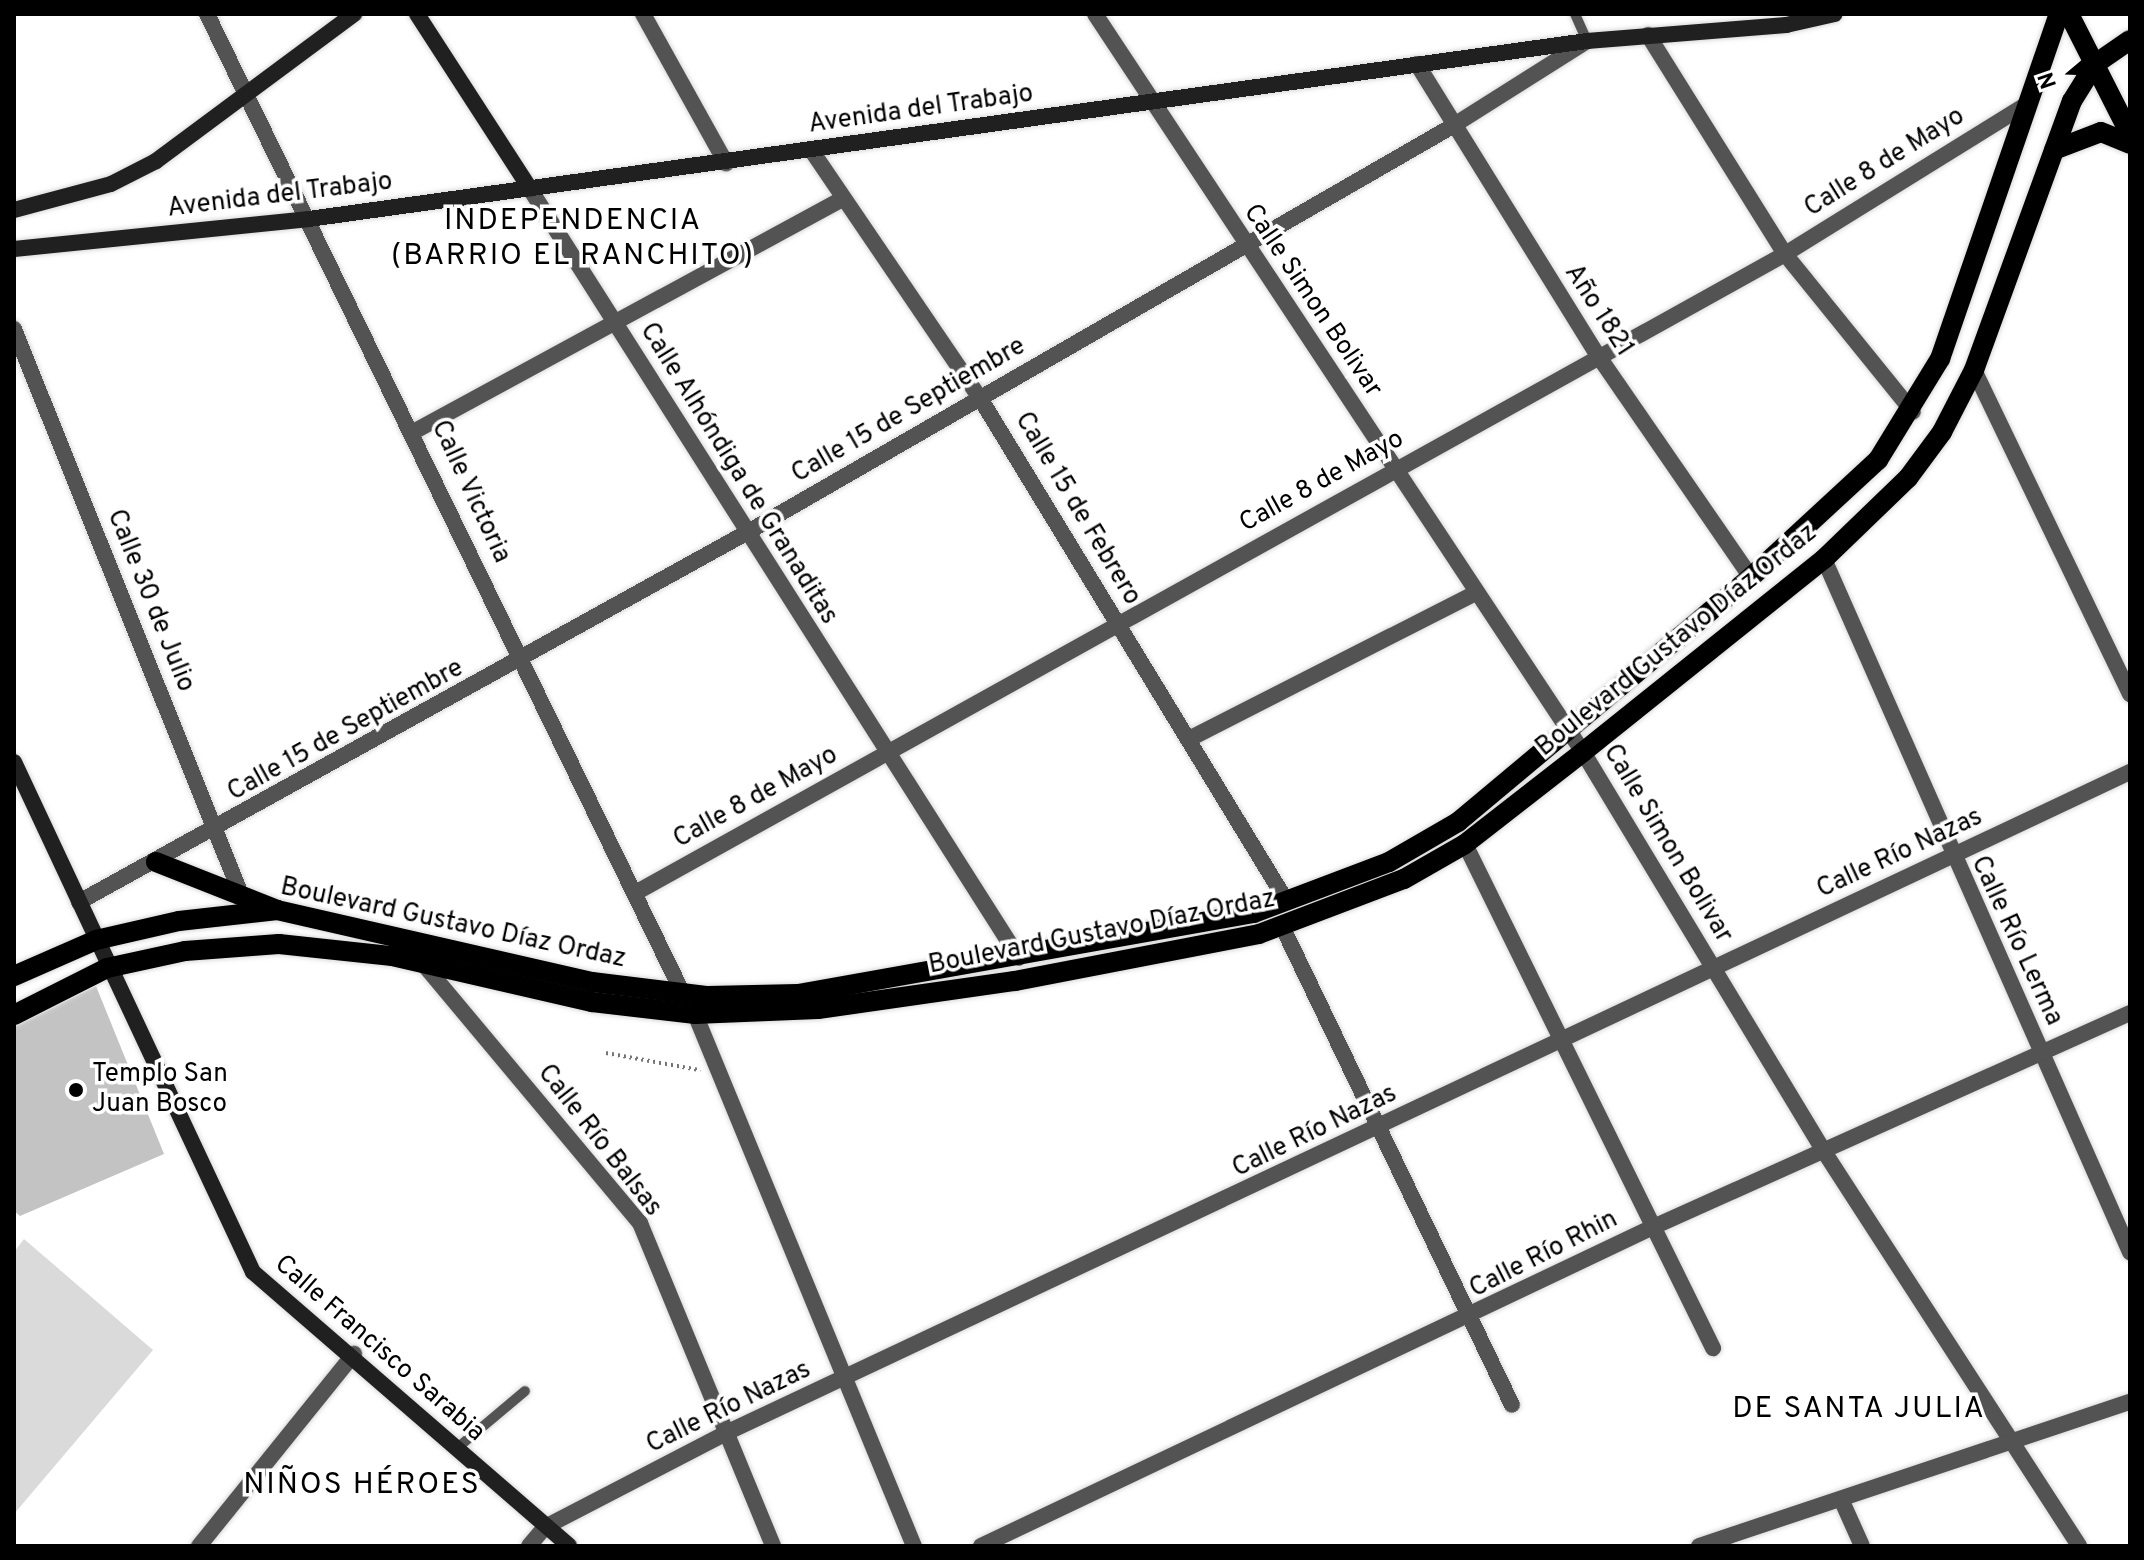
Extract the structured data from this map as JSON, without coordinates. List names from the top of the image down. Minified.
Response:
{"streets":{"main road":["Boulevard Gustavo Díaz Ordaz"],"street":["Avenida del Trabajo","Calle 8 de Mayo","Calle Simon Bolivar","Año 1821","Calle 15 de Septiembre","Calle Alhóndiga de Granaditas","Calle Victoria","Calle 15 de Febrero","Calle 30 de Julio","Calle Río Nazas","Calle Río Lerma","Calle Río Balsas","Calle Río Rhin","Calle Francisco Sarabia"]},"crossings":[["Avenida del Trabajo","Calle Simon Bolivar"],["Avenida del Trabajo","Año 1821"],["Avenida del Trabajo","Calle 15 de Septiembre"],["Avenida del Trabajo","Calle Alhóndiga de Granaditas"],["Avenida del Trabajo","Calle Victoria"],["Avenida del Trabajo","Calle 15 de Febrero"],["Calle 8 de Mayo","Calle Simon Bolivar"],["Calle 8 de Mayo","Año 1821"],["Calle 8 de Mayo","Calle Alhóndiga de Granaditas"],["Calle 8 de Mayo","Calle Victoria"],["Calle 8 de Mayo","Calle 15 de Febrero"],["Calle 8 de Mayo","Boulevard Gustavo Díaz Ordaz"],["Calle Simon Bolivar","Calle 15 de Septiembre"],["Calle Simon Bolivar","Boulevard Gustavo Díaz Ordaz"],["Calle Simon Bolivar","Calle Río Nazas"],["Calle Simon Bolivar","Calle Río Rhin"],["Año 1821","Calle 15 de Septiembre"],["Año 1821","Boulevard Gustavo Díaz Ordaz"],["Calle 15 de Septiembre","Calle Alhóndiga de Granaditas"],["Calle 15 de Septiembre","Calle Victoria"],["Calle 15 de Septiembre","Calle 15 de Febrero"],["Calle 15 de Septiembre","Calle 30 de Julio"],["Calle 15 de Septiembre","Calle Francisco Sarabia"],["Calle Alhóndiga de Granaditas","Boulevard Gustavo Díaz Ordaz"],["Calle Victoria","Boulevard Gustavo Díaz Ordaz"],["Calle 15 de Febrero","Boulevard Gustavo Díaz Ordaz"],["Boulevard Gustavo Díaz Ordaz","Calle Río Lerma"],["Boulevard Gustavo Díaz Ordaz","Calle Río Balsas"],["Boulevard Gustavo Díaz Ordaz","Calle Francisco Sarabia"],["Calle Río Nazas","Calle Río Lerma"],["Calle Río Nazas","Calle Río Balsas"],["Calle Río Nazas","Calle Francisco Sarabia"],["Calle Río Lerma","Calle Río Rhin"]],"districts":["INDEPENDENCIA (BARRIO EL RANCHITO)","DE SANTA JULIA","NIÑOS HÉROES"],"places":["Templo San Juan Bosco"],"north":"left"}
